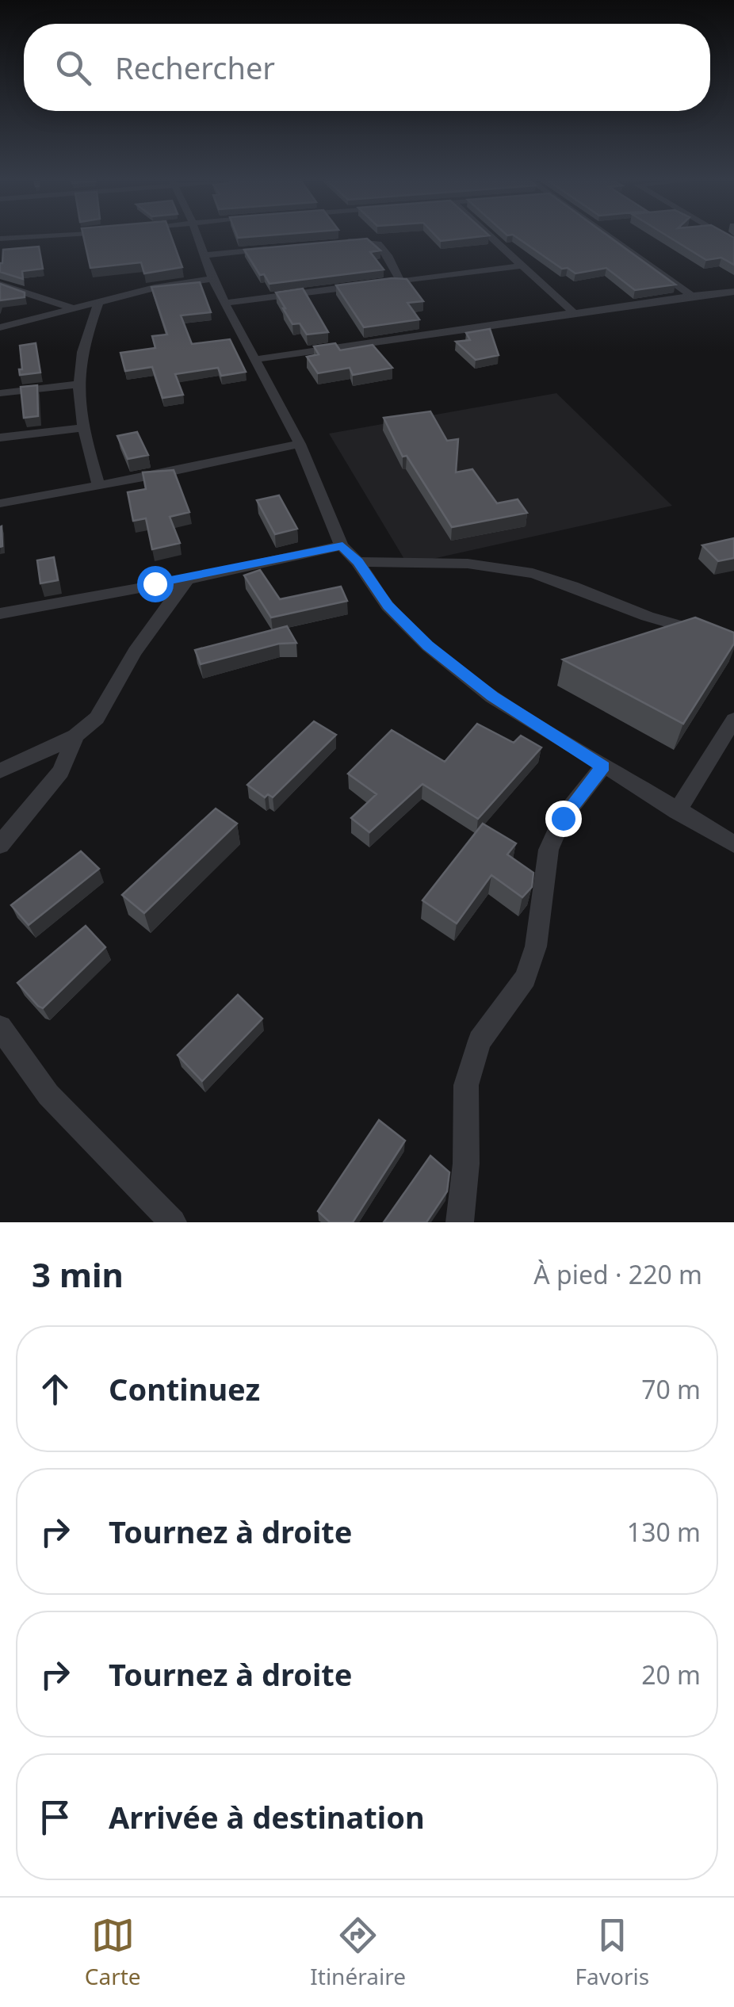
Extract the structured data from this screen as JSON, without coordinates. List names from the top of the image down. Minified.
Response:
{"page":{"search":"Rechercher","heading":["3 min","À pied · 220 m"],"list":[["Continuez","70 m"],["Tournez à droite","130 m"],["Tournez à droite","20 m"],"Arrivée à destination"],"nav":["Carte","Itinéraire","Favoris"]}}
